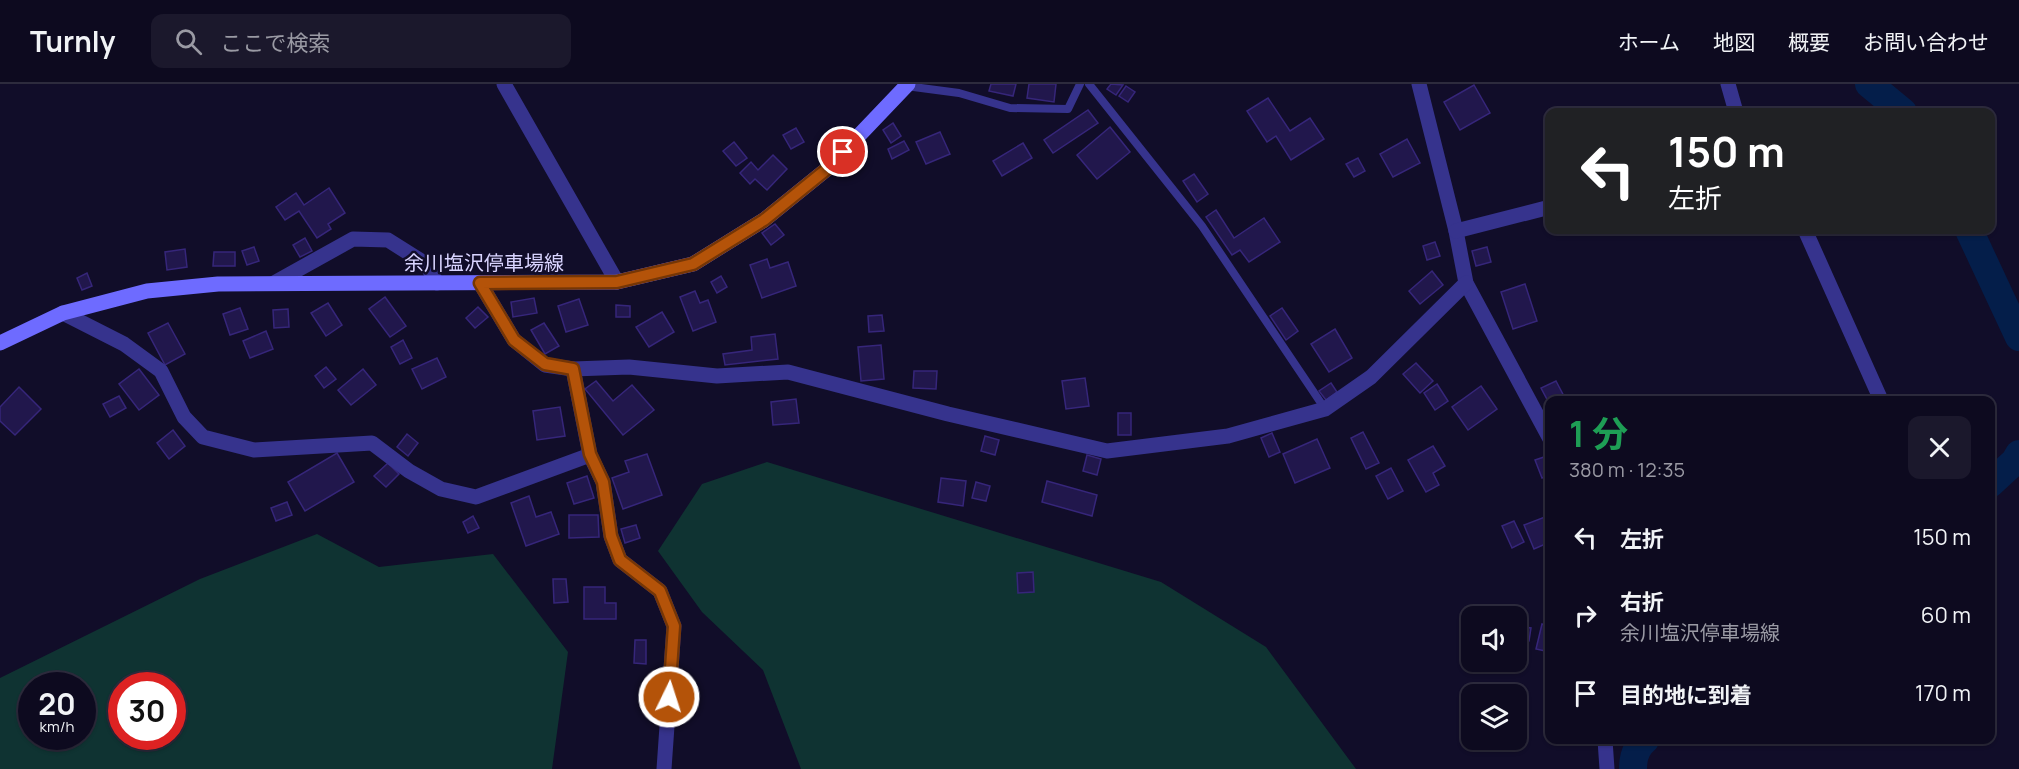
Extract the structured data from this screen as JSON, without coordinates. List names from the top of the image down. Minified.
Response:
{"streets":{"main road":["余川塩沢停車場線"]},"page":{"header":"Turnly","search":"ここで検索","nav":["ホーム","地図","概要","お問い合わせ"],"turn":["150 m","左折"],"heading":["1 分","380 m · 12:35"],"list":[{"name":"左折","value":"150 m"},{"name":"右折","note":"余川塩沢停車場線","value":"60 m"},{"name":"目的地に到着","value":"170 m"}],"speed":"20 km/h","limit":"30"}}
